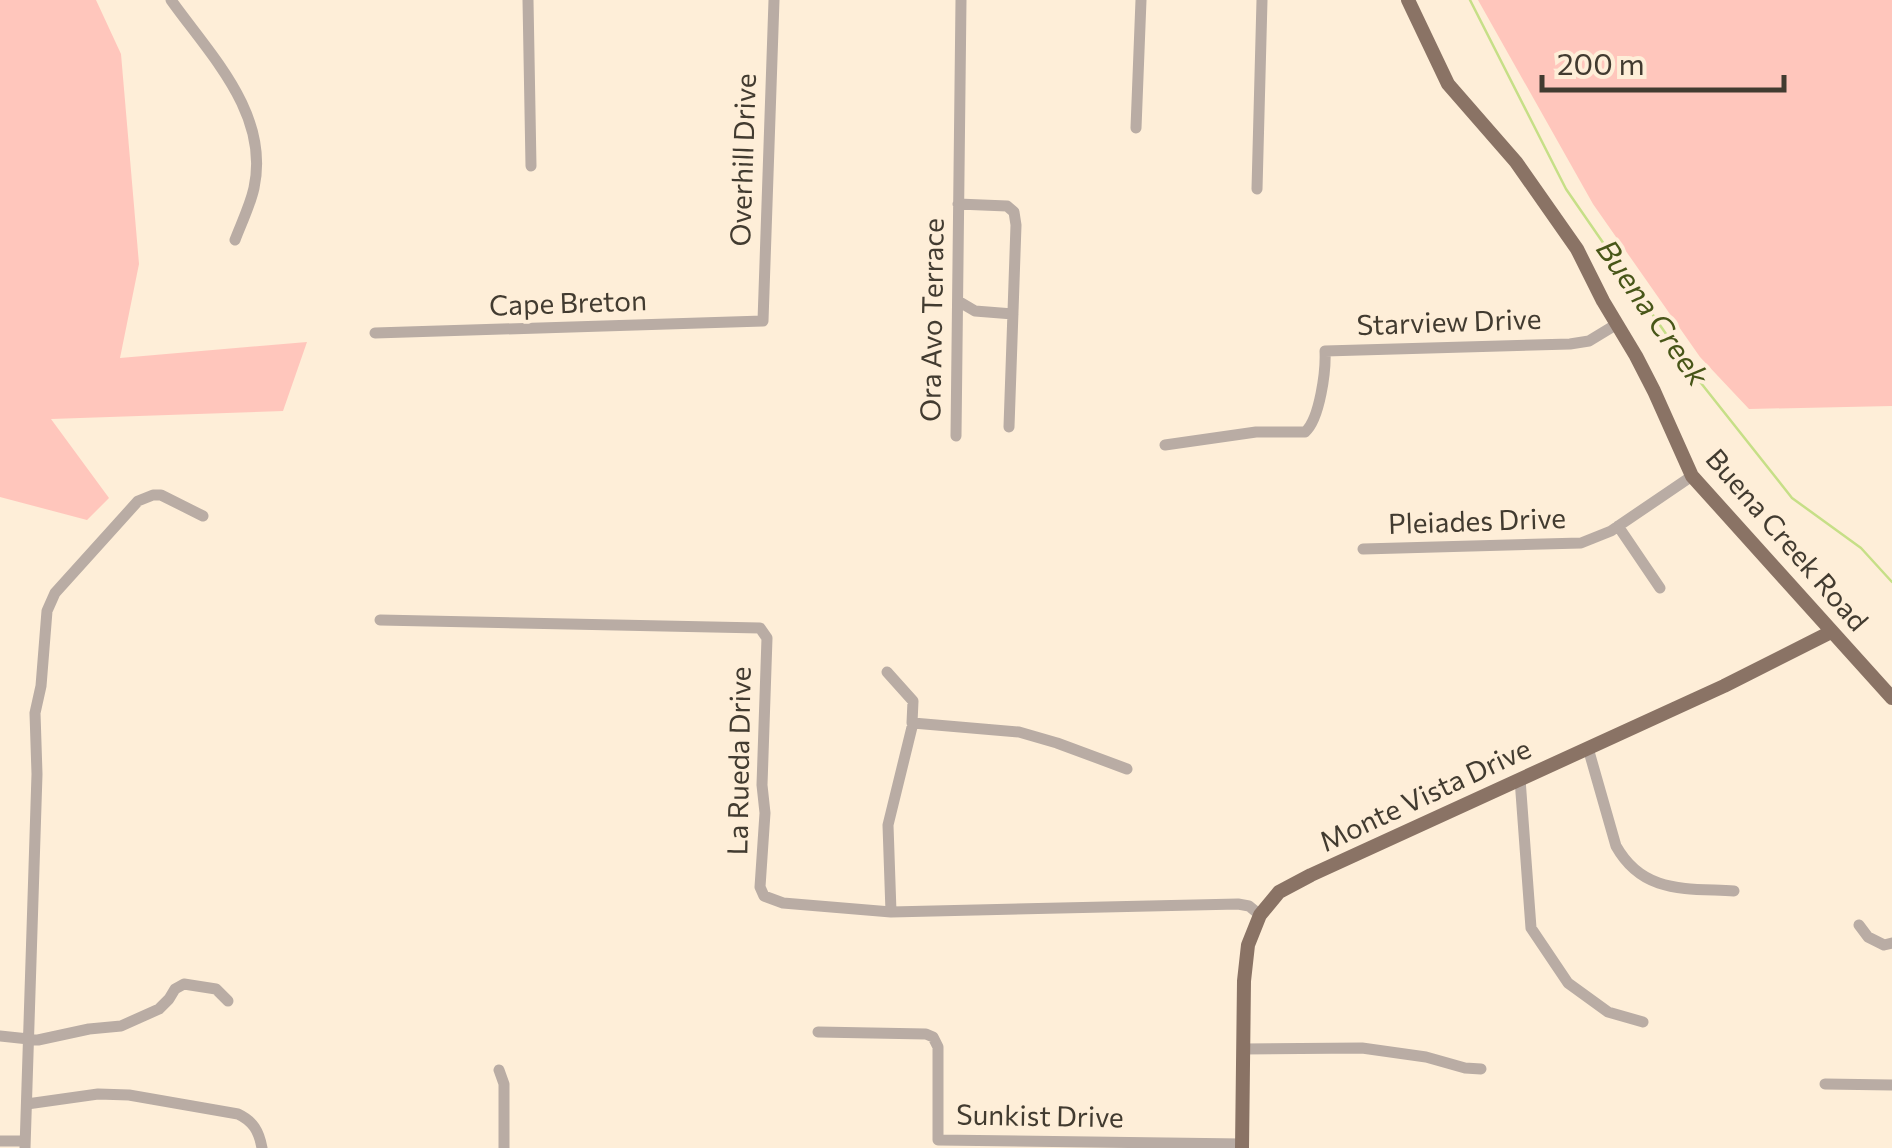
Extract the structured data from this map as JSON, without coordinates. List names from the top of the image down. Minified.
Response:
{"streets":{"main road":["Buena Creek Road","Monte Vista Drive"],"street":["Overhill Drive","Cape Breton","Ora Avo Terrace","Starview Drive","Pleiades Drive","La Rueda Drive","Sunkist Drive"]},"crossings":[["Overhill Drive","Cape Breton"],["Starview Drive","Buena Creek Road"],["Pleiades Drive","Buena Creek Road"],["Buena Creek Road","Monte Vista Drive"],["La Rueda Drive","Monte Vista Drive"]],"water":["Buena Creek"],"scale_bar":"200 m"}
